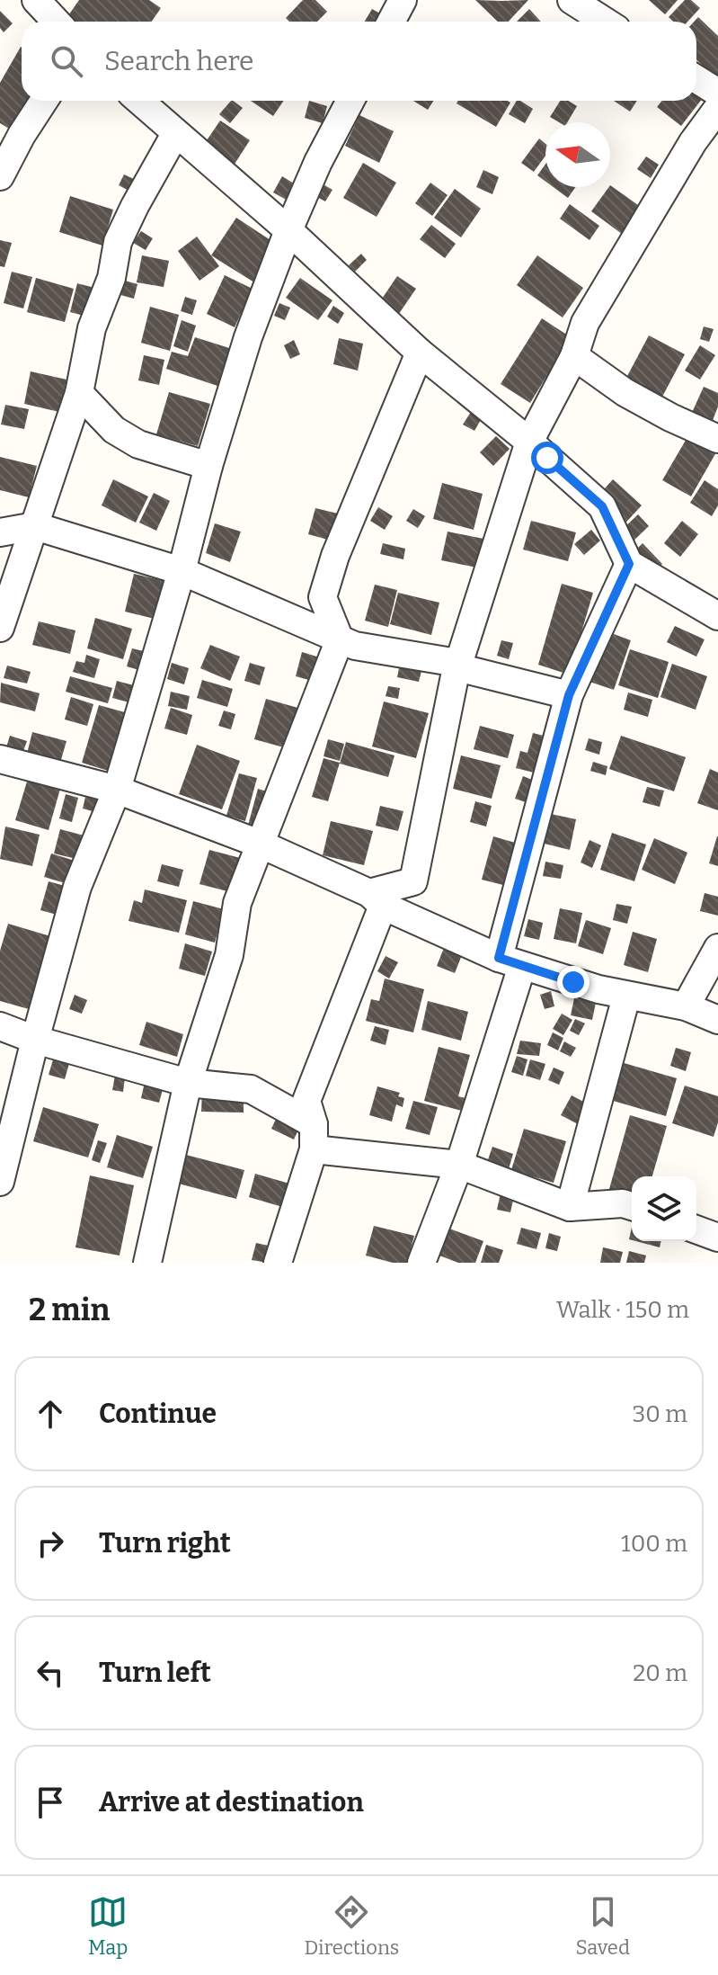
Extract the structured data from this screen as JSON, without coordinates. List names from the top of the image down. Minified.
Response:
{"north":"left","page":{"search":"Search here","heading":["2 min","Walk · 150 m"],"list":[["Continue","30 m"],["Turn right","100 m"],["Turn left","20 m"],"Arrive at destination"],"nav":["Map","Directions","Saved"]}}
